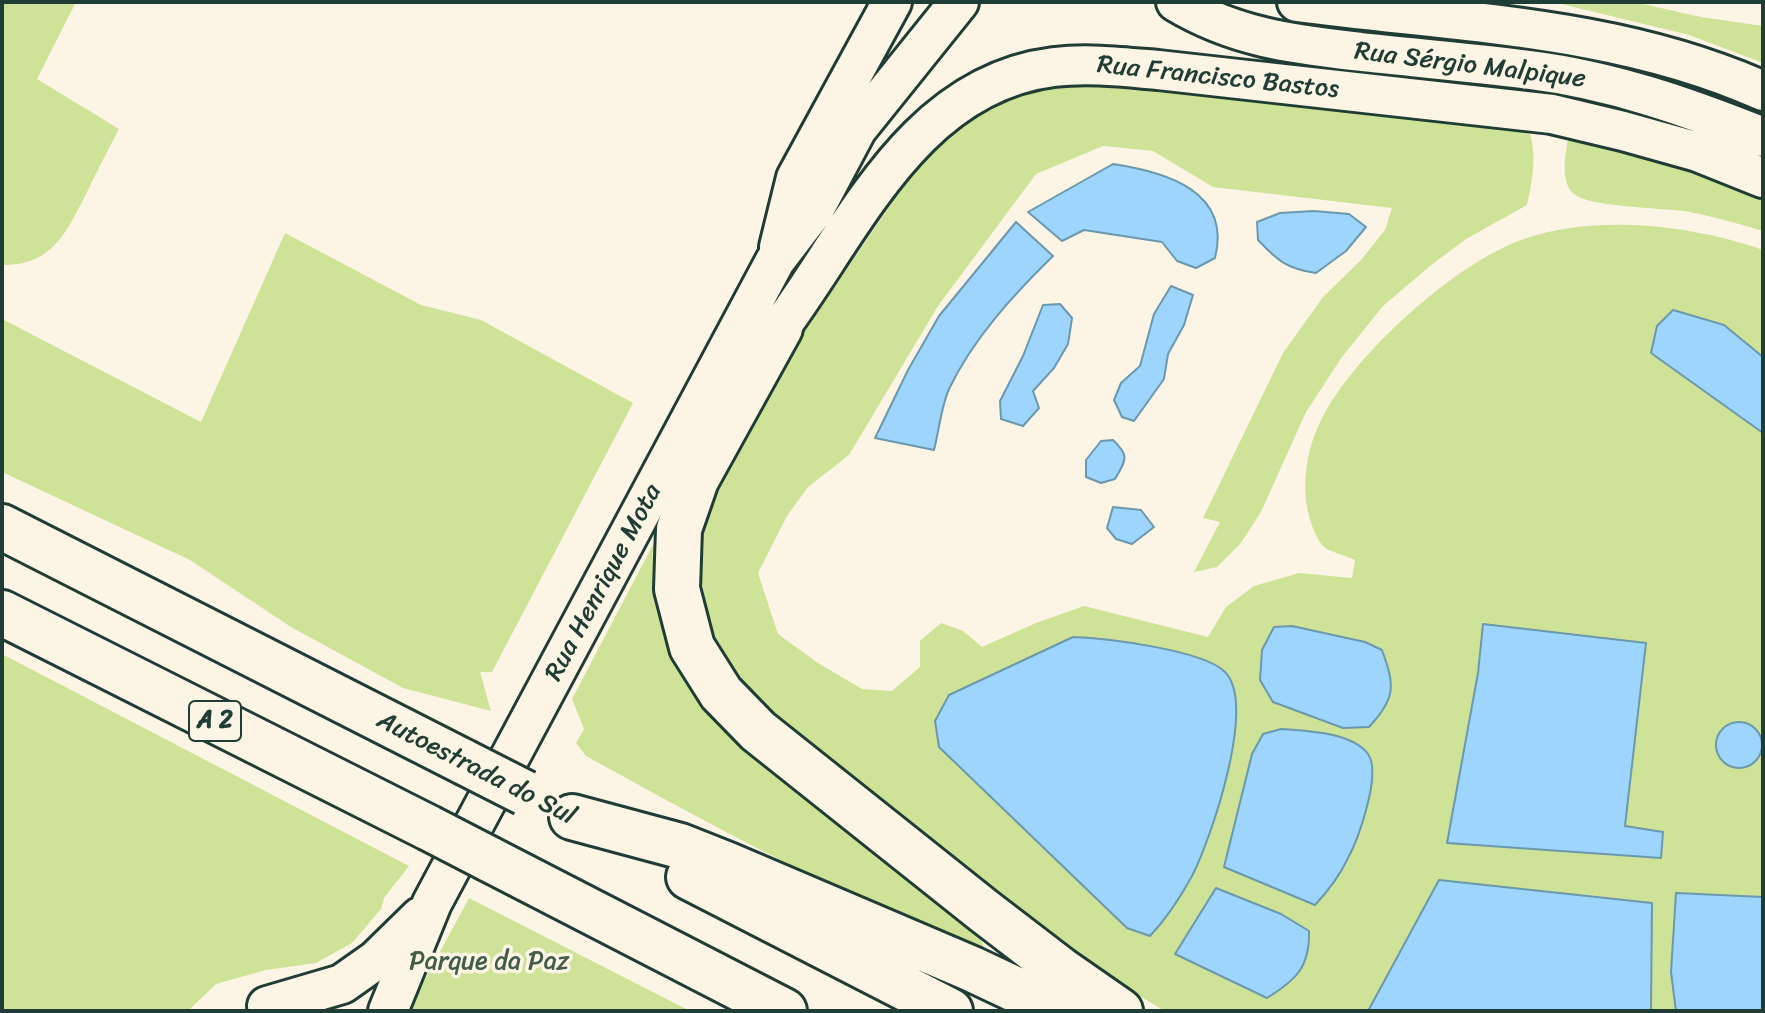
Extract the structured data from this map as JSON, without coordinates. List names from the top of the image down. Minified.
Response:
{"streets":{"highway":["A 2","Autoestrada do Sul"],"street":["Rua Sérgio Malpique","Rua Francisco Bastos","Rua Henrique Mota"]},"parks":["Parque da Paz"]}
